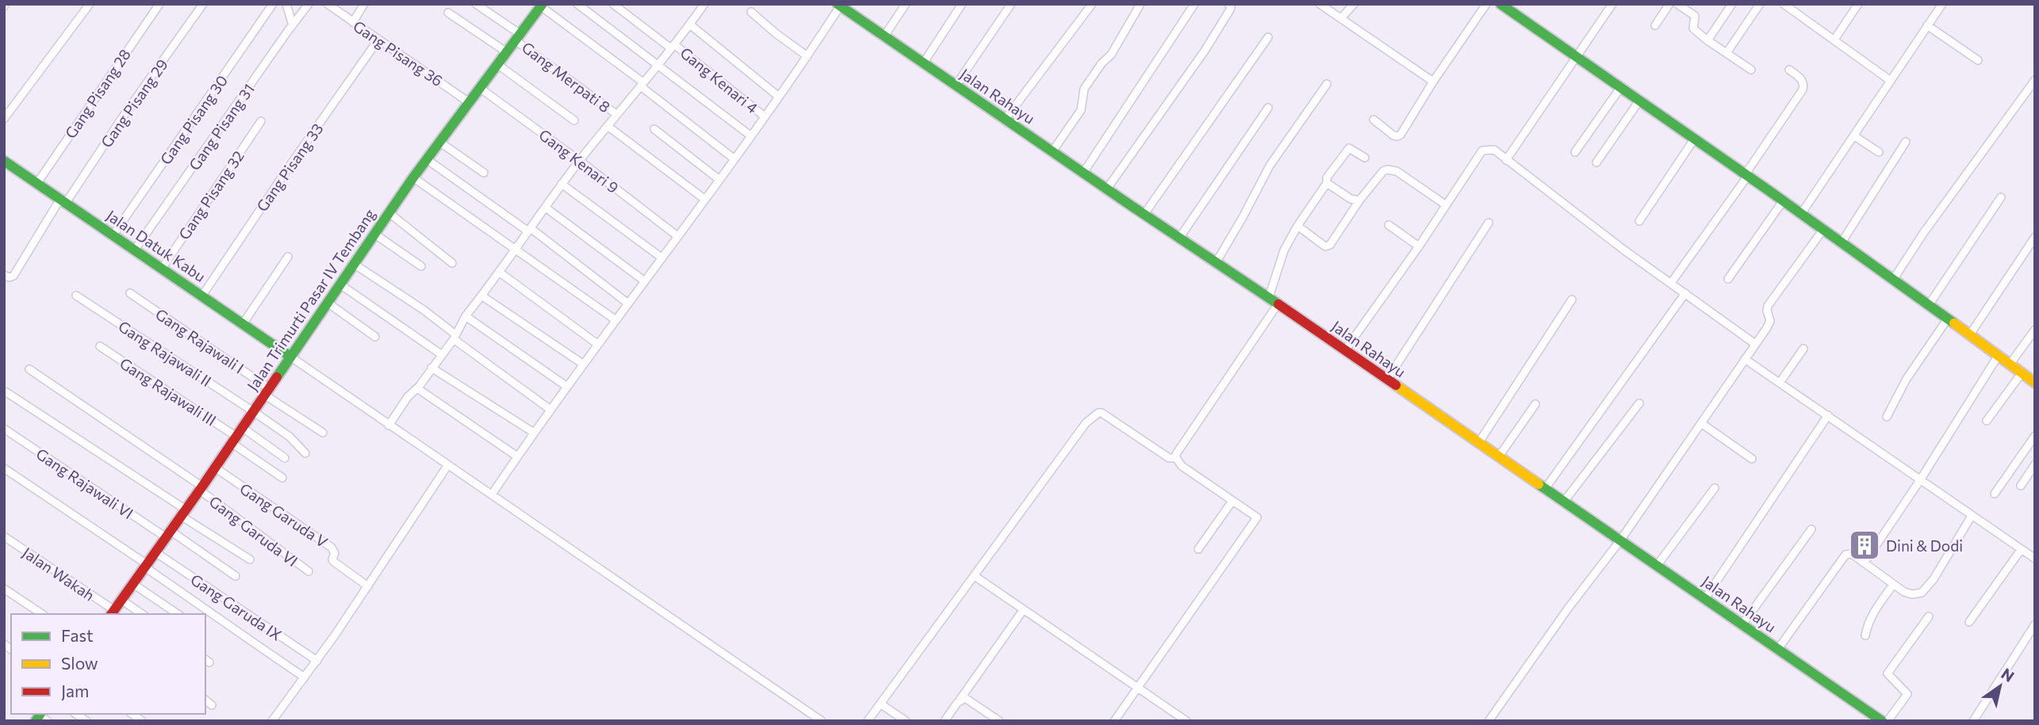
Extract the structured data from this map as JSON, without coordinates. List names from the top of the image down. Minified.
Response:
{"streets":{"street":["Gang Pisang 36","Gang Merpati 8","Gang Kenari 4","Gang Pisang 28","Jalan Rahayu","Gang Pisang 29","Gang Pisang 30","Gang Pisang 31","Gang Kenari 9","Gang Pisang 33","Gang Pisang 32","Jalan Datuk Kabu","Jalan Trimurti Pasar IV Tembang","Gang Rajawali I","Gang Rajawali II","Gang Rajawali III","Gang Rajawali VI","Gang Garuda V","Gang Garuda VI","Jalan Wakah","Gang Garuda IX"]},"crossings":[["Gang Pisang 36","Gang Pisang 33"],["Gang Pisang 36","Jalan Trimurti Pasar IV Tembang"],["Gang Merpati 8","Jalan Trimurti Pasar IV Tembang"],["Gang Pisang 28","Jalan Datuk Kabu"],["Gang Pisang 29","Jalan Datuk Kabu"],["Gang Pisang 30","Jalan Datuk Kabu"],["Gang Pisang 31","Jalan Datuk Kabu"],["Gang Kenari 9","Jalan Trimurti Pasar IV Tembang"],["Gang Pisang 33","Jalan Datuk Kabu"],["Gang Pisang 32","Jalan Datuk Kabu"],["Jalan Datuk Kabu","Jalan Trimurti Pasar IV Tembang"],["Jalan Trimurti Pasar IV Tembang","Gang Rajawali I"],["Jalan Trimurti Pasar IV Tembang","Gang Rajawali II"],["Jalan Trimurti Pasar IV Tembang","Gang Rajawali III"],["Jalan Trimurti Pasar IV Tembang","Gang Rajawali VI"],["Jalan Trimurti Pasar IV Tembang","Gang Garuda V"],["Jalan Trimurti Pasar IV Tembang","Gang Garuda VI"],["Jalan Trimurti Pasar IV Tembang","Jalan Wakah"],["Jalan Trimurti Pasar IV Tembang","Gang Garuda IX"]],"places":{"building":["Dini & Dodi"]},"legend":["Fast","Slow","Jam"],"north":"top right"}
